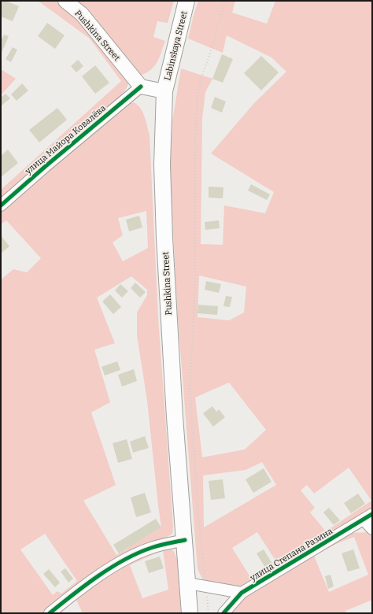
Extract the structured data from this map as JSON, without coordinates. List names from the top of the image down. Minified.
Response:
{"streets":{"main road":["Pushkina Street","Labinskaya Street"],"street":["улица Майора Ковалёва","улица Степана Разина"]},"crossings":[["Pushkina Street","Labinskaya Street"],["Pushkina Street","улица Майора Ковалёва"]]}
